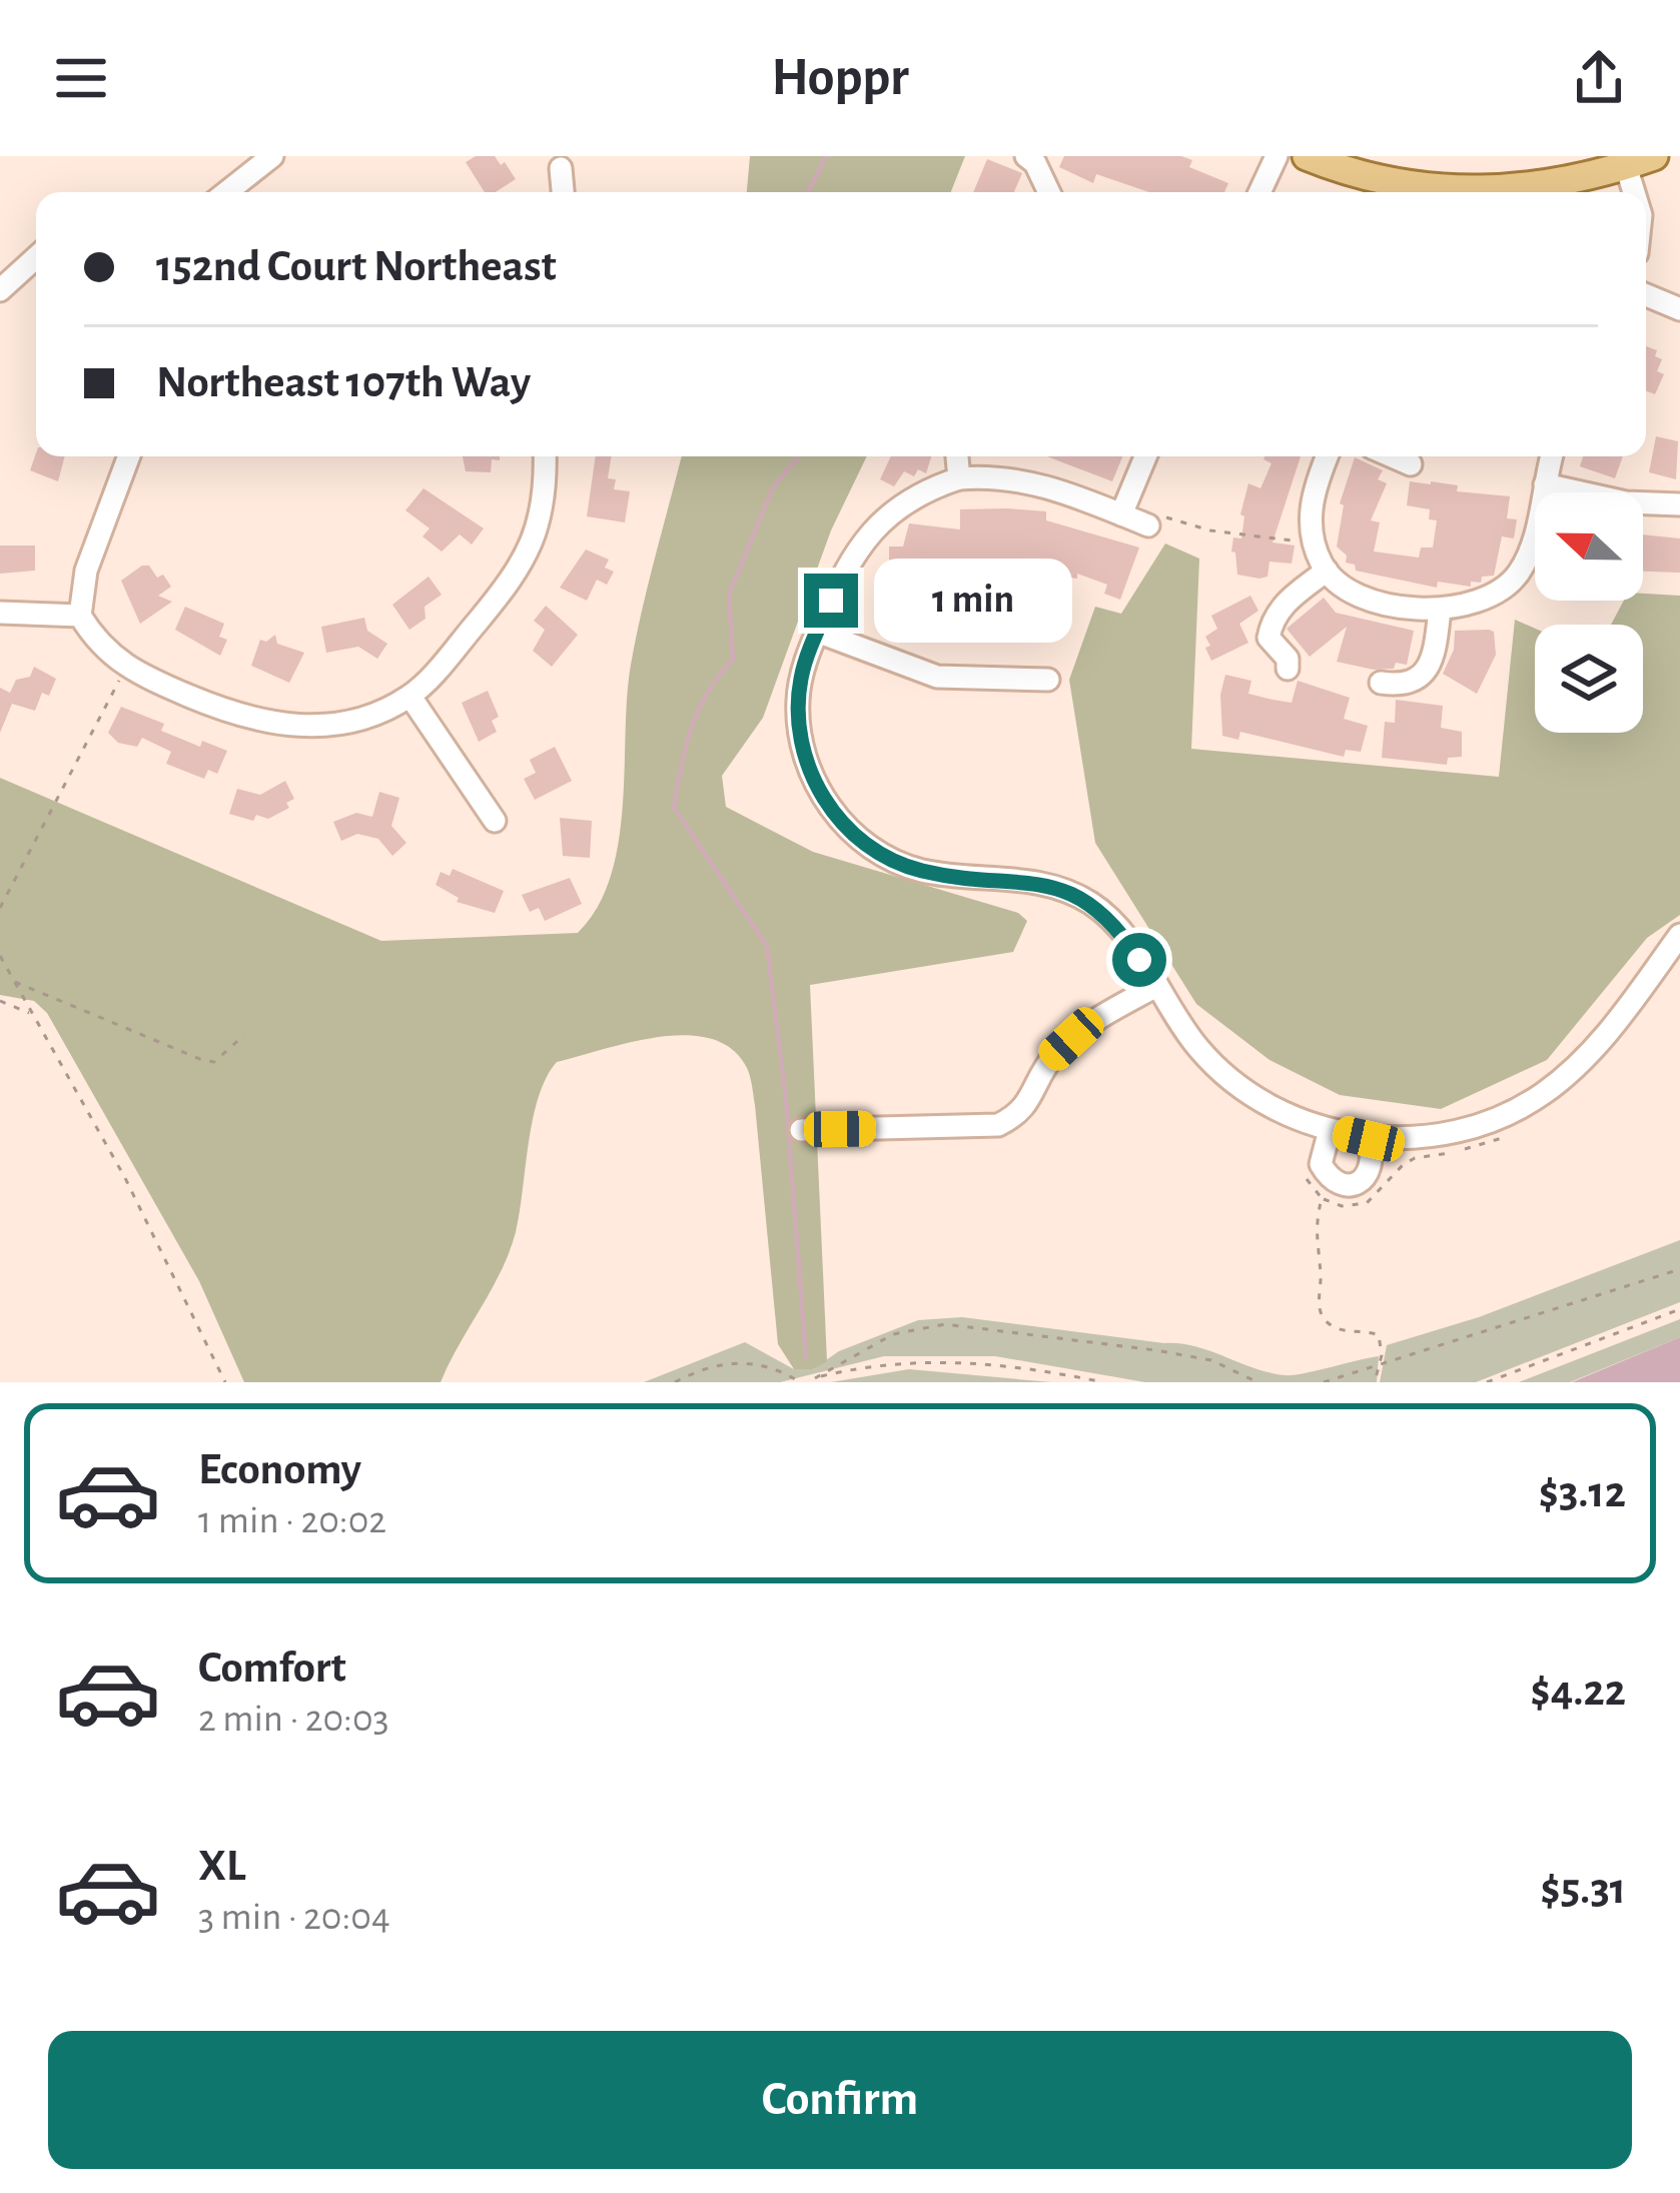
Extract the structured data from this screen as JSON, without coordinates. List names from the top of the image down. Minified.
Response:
{"north":"left","page":{"header":"Hoppr","banner":["152nd Court Northeast","Northeast 107th Way"],"bubble":"1 min","list":[{"name":"Economy","note":"1 min · 20:02","value":"$3.12"},{"name":"Comfort","note":"2 min · 20:03","value":"$4.22"},{"name":"XL","note":"3 min · 20:04","value":"$5.31"}],"buttons":"Confirm"}}
